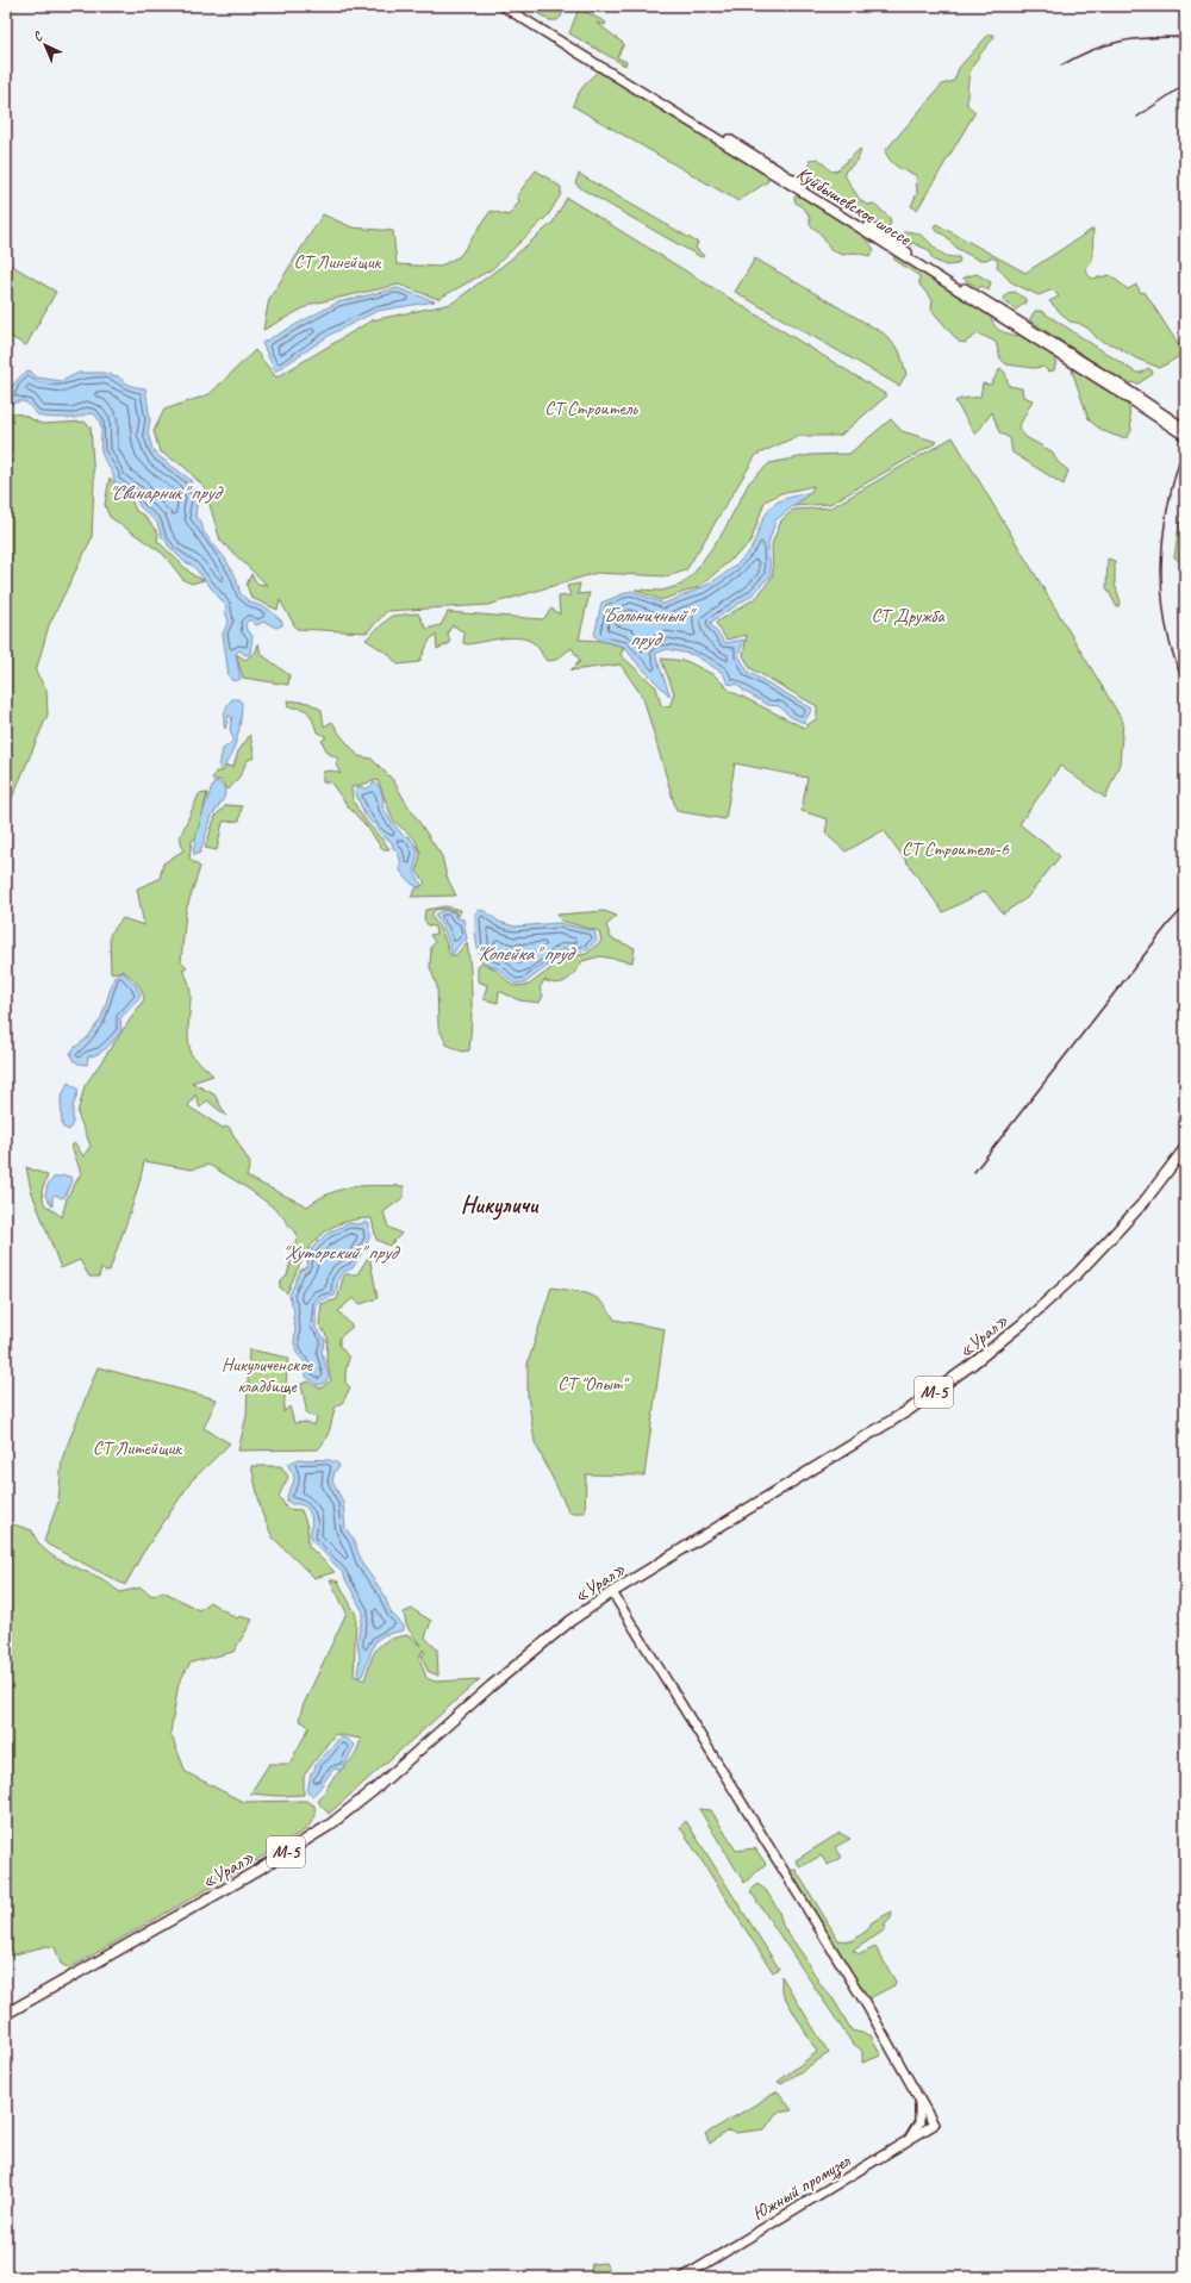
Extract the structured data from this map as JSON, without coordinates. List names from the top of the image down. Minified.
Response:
{"streets":{"highway":["«Урал»","М-5"],"main road":["Куйбышевское шоссе","Южный промузел"]},"districts":["Никуличи"],"water":["\"Свинарник\" пруд","\"Больничный\" пруд","\"Копейка\" пруд","\"Хуторский\" пруд"],"parks":["СТ Линейщик","СТ Строитель","СТ Дружба","СТ Строитель-6","Никуличенское кладбище","СТ \"Опыт\"","СТ Литейщик"],"north":"top left"}
